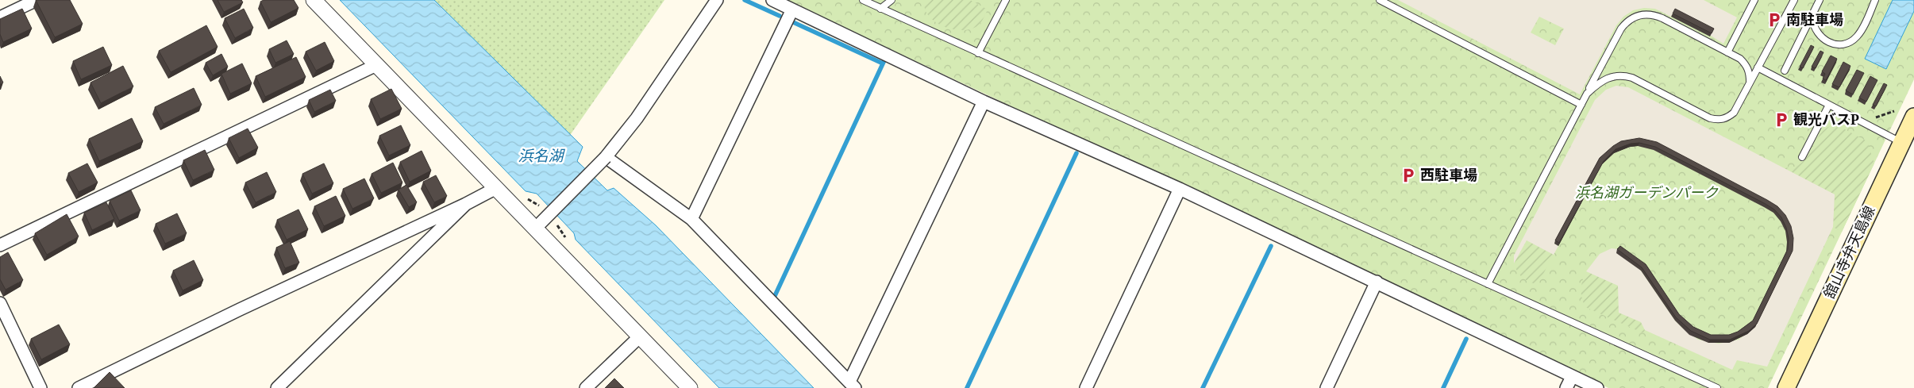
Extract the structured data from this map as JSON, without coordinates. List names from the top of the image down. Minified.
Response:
{"streets":{"main road":["舘山寺弁天島線"]},"water":["浜名湖"],"parks":["浜名湖ガーデンパーク"],"places":{"parking":["南駐車場","観光バスP","西駐車場"]}}
